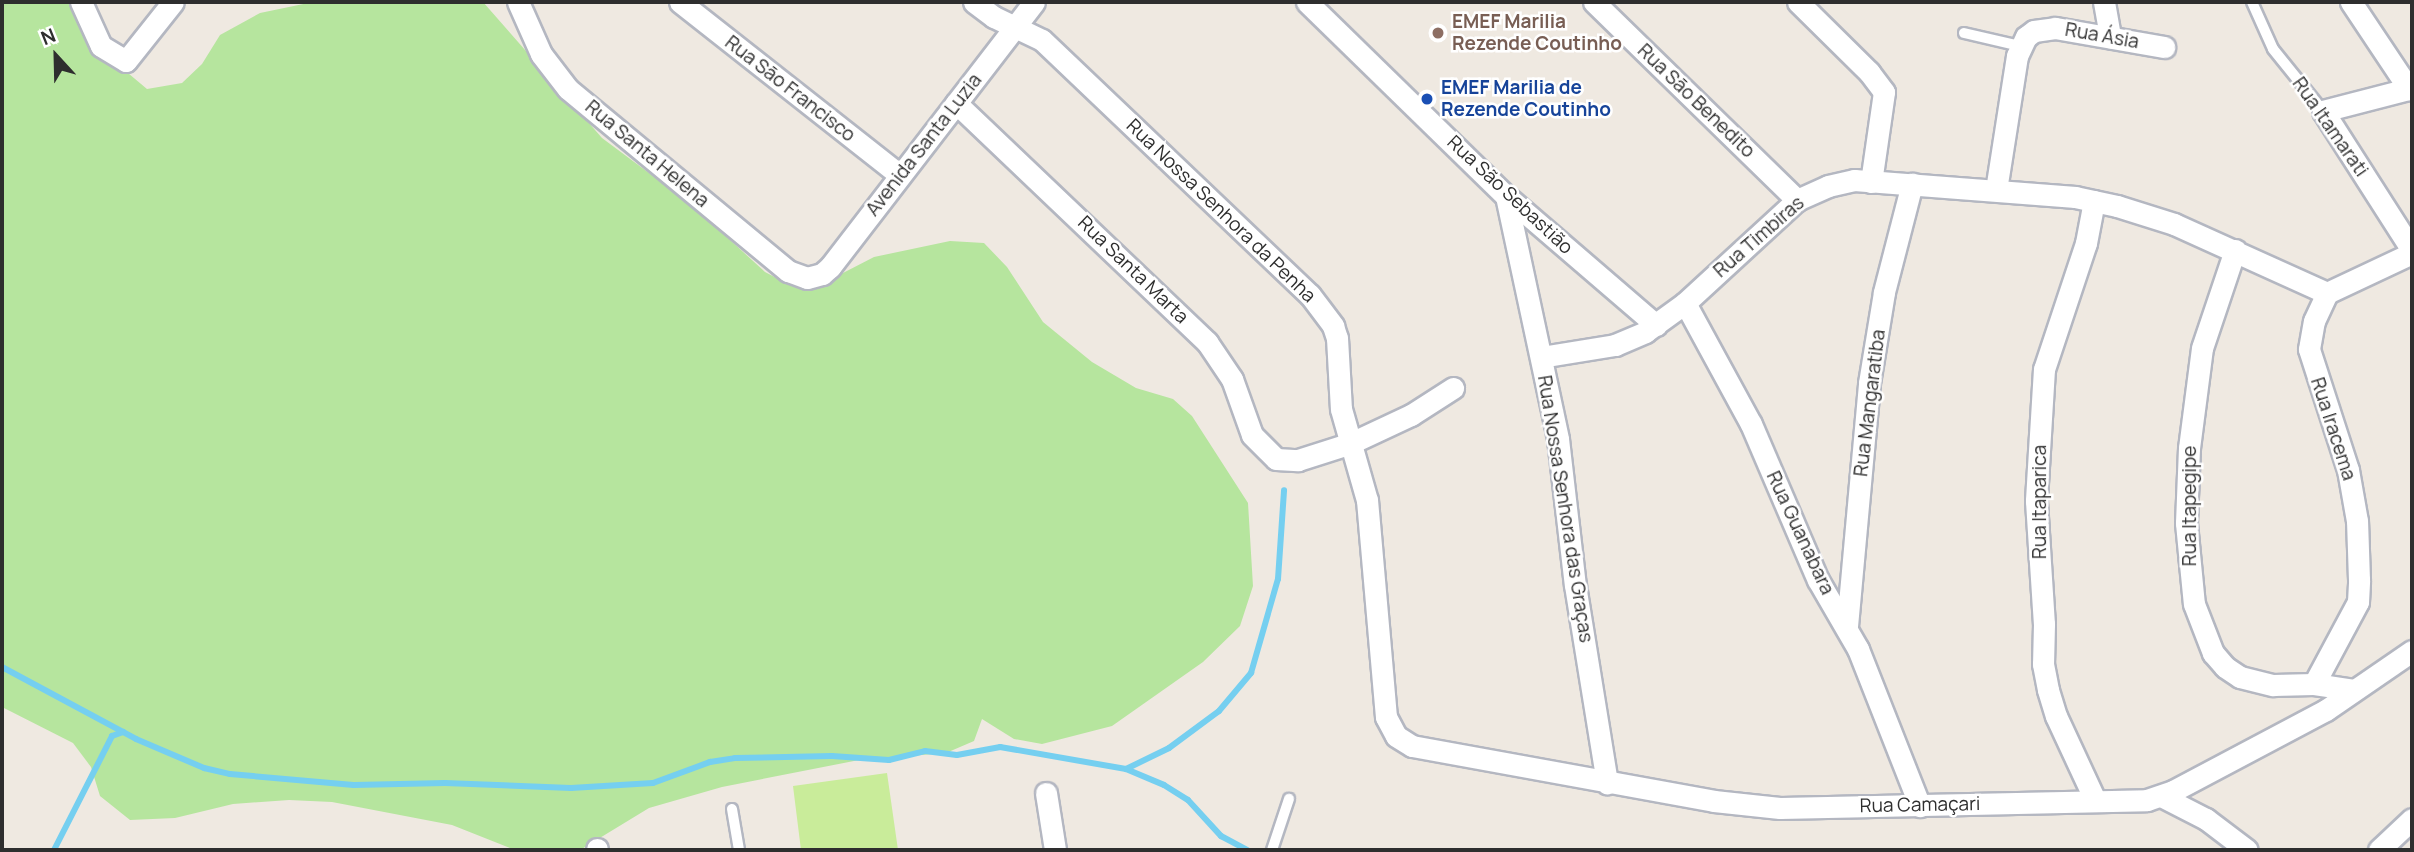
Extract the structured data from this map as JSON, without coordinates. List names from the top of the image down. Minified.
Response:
{"streets":{"street":["Rua Ásia","Rua São Francisco","Rua São Benedito","Rua Itamarati","Avenida Santa Luzia","Rua Santa Helena","Rua São Sebastião","Rua Nossa Senhora da Penha","Rua Timbiras","Rua Santa Marta","Rua Mangaratiba","Rua Iracema","Rua Itaparica","Rua Itapegipe","Rua Nossa Senhora das Graças","Rua Guanabara","Rua Camaçari"]},"crossings":[["Rua São Francisco","Avenida Santa Luzia"],["Rua São Benedito","Rua Timbiras"],["Avenida Santa Luzia","Rua Santa Helena"],["Avenida Santa Luzia","Rua Nossa Senhora da Penha"],["Avenida Santa Luzia","Rua Santa Marta"],["Rua São Sebastião","Rua Timbiras"],["Rua São Sebastião","Rua Nossa Senhora das Graças"],["Rua Nossa Senhora da Penha","Rua Santa Marta"],["Rua Nossa Senhora da Penha","Rua Camaçari"],["Rua Timbiras","Rua Mangaratiba"],["Rua Timbiras","Rua Iracema"],["Rua Timbiras","Rua Itaparica"],["Rua Timbiras","Rua Itapegipe"],["Rua Timbiras","Rua Nossa Senhora das Graças"],["Rua Timbiras","Rua Guanabara"],["Rua Mangaratiba","Rua Guanabara"],["Rua Iracema","Rua Itapegipe"],["Rua Itaparica","Rua Camaçari"],["Rua Itapegipe","Rua Camaçari"],["Rua Nossa Senhora das Graças","Rua Camaçari"],["Rua Guanabara","Rua Camaçari"]],"places":["EMEF Marilia Rezende Coutinho","EMEF Marilia de Rezende Coutinho"],"north":"top"}
